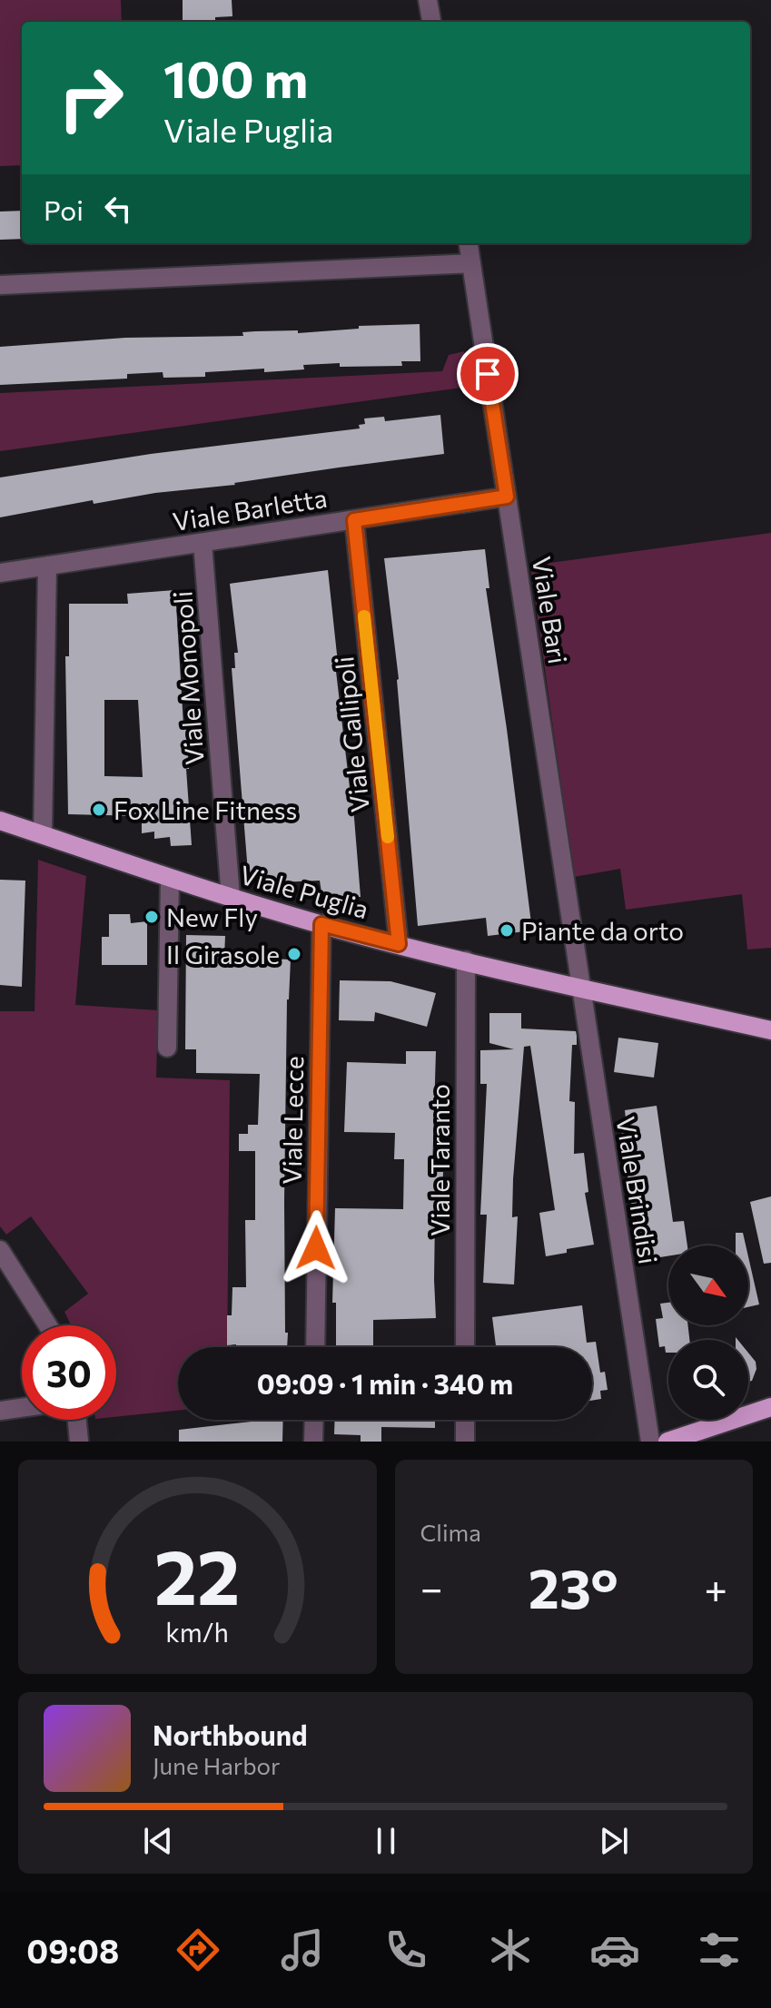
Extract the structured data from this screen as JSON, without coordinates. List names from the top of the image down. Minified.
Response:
{"streets":{"main road":["Viale Puglia"],"street":["Viale Barletta","Viale Bari","Viale Monopoli","Viale Gallipoli","Viale Lecce","Viale Taranto","Viale Brindisi"]},"crossings":[["Viale Barletta","Viale Bari"],["Viale Barletta","Viale Monopoli"],["Viale Barletta","Viale Gallipoli"],["Viale Bari","Viale Puglia"],["Viale Bari","Viale Brindisi"],["Viale Monopoli","Viale Puglia"],["Viale Gallipoli","Viale Puglia"],["Viale Puglia","Viale Lecce"],["Viale Puglia","Viale Taranto"],["Viale Puglia","Viale Brindisi"]],"places":["Fox Line Fitness","New Fly","Piante da orto","Il Girasole"],"north":"bottom right","page":{"turn":["100 m","Viale Puglia"],"then":"Poi","limit":"30","trip":"09:09 · 1 min · 340 m","tile":"Clima","heat":["−","23°","+"],"song":["Northbound","June Harbor"],"tabs":"09:08","gauge":["22","km/h"]}}
